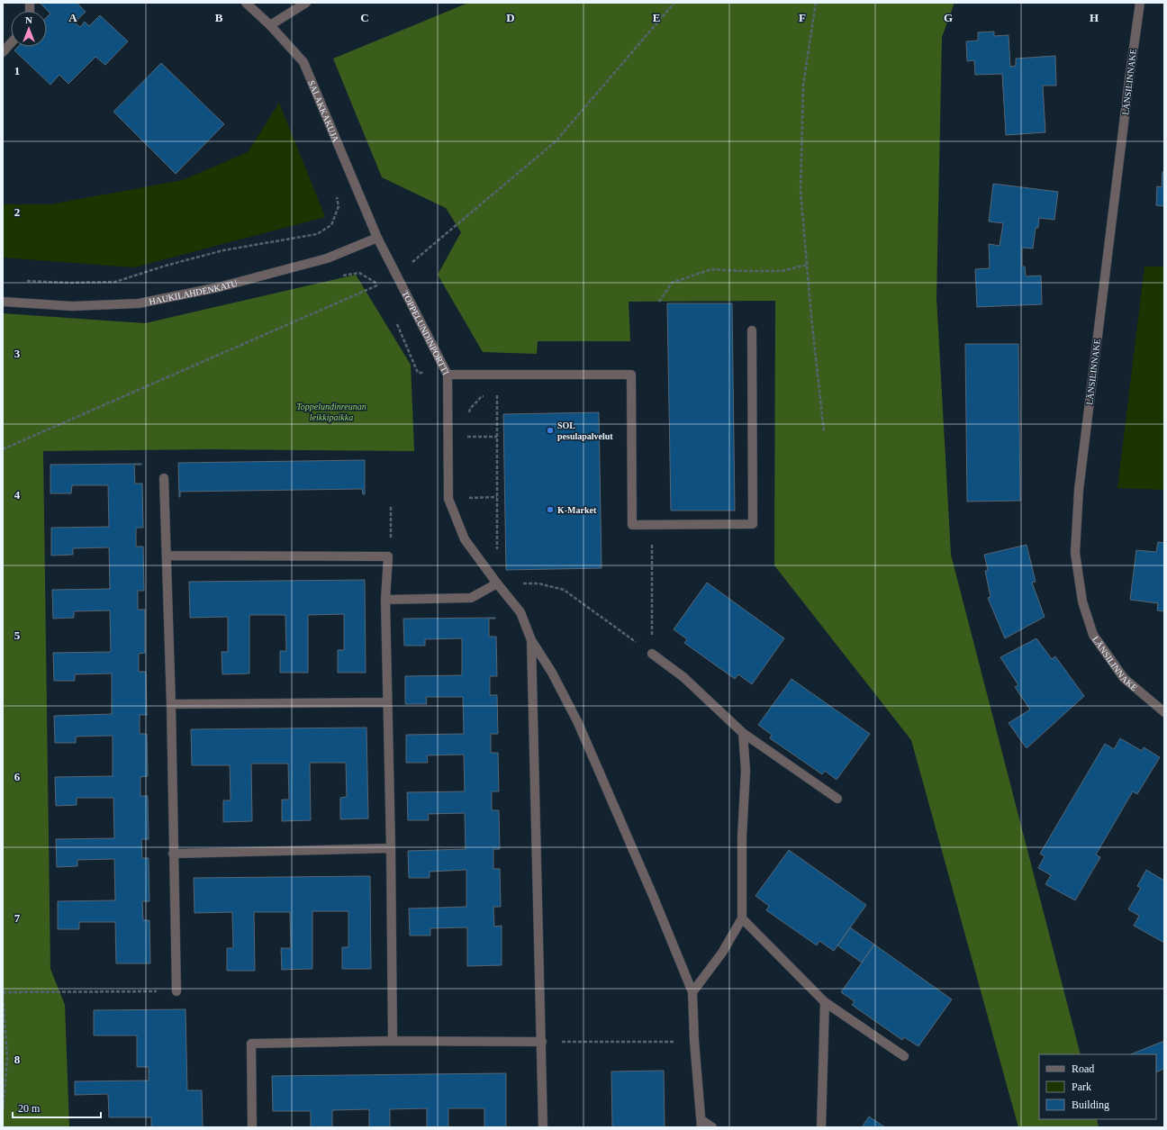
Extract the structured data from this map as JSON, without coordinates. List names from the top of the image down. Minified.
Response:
{"streets":{"street":["LÄNSILINNAKE","SALAKKAKUJA","HAUKILAHDENKATU","TOPPELUNDINPORTTI"]},"crossings":[["SALAKKAKUJA","HAUKILAHDENKATU"],["SALAKKAKUJA","TOPPELUNDINPORTTI"],["HAUKILAHDENKATU","TOPPELUNDINPORTTI"]],"parks":["Toppelundinreunan leikkipaikka"],"places":["SOL pesulapalvelut","K-Market"],"legend":["Road","Park","Building"],"scale_bar":"20 m","north":"top","grid":{"columns":["A","B","C","D","E","F","G","H"],"rows":["1","2","3","4","5","6","7","8"]}}
